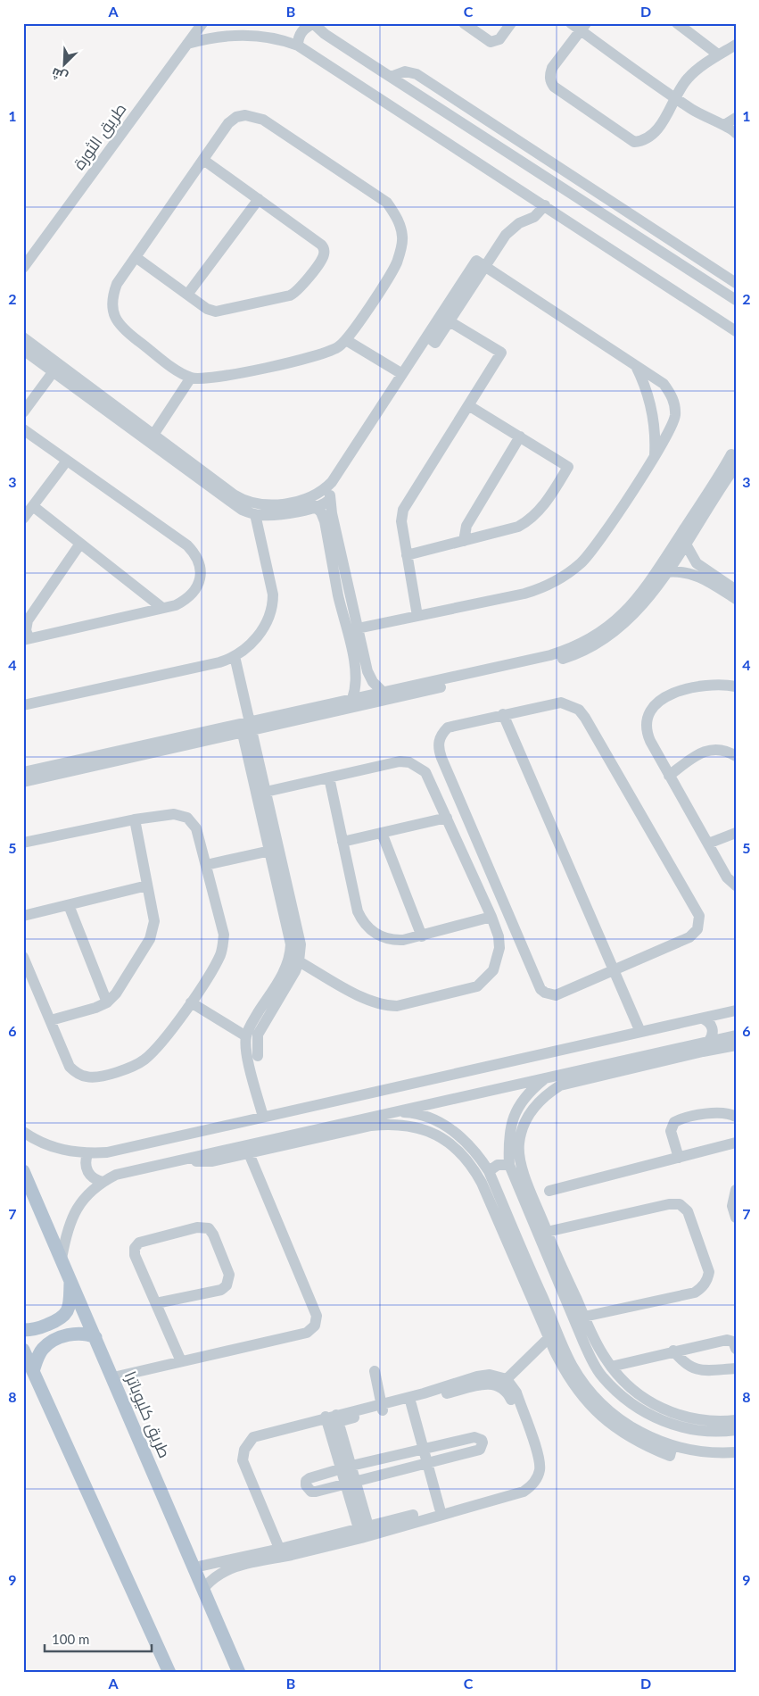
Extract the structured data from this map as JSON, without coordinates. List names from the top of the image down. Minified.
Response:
{"streets":{"main road":["طريق كليوباترا"],"street":["طريق الثورة"]},"scale_bar":"100 m","north":"bottom left","grid":{"columns":["A","B","C","D"],"rows":["1","2","3","4","5","6","7","8","9"]}}
